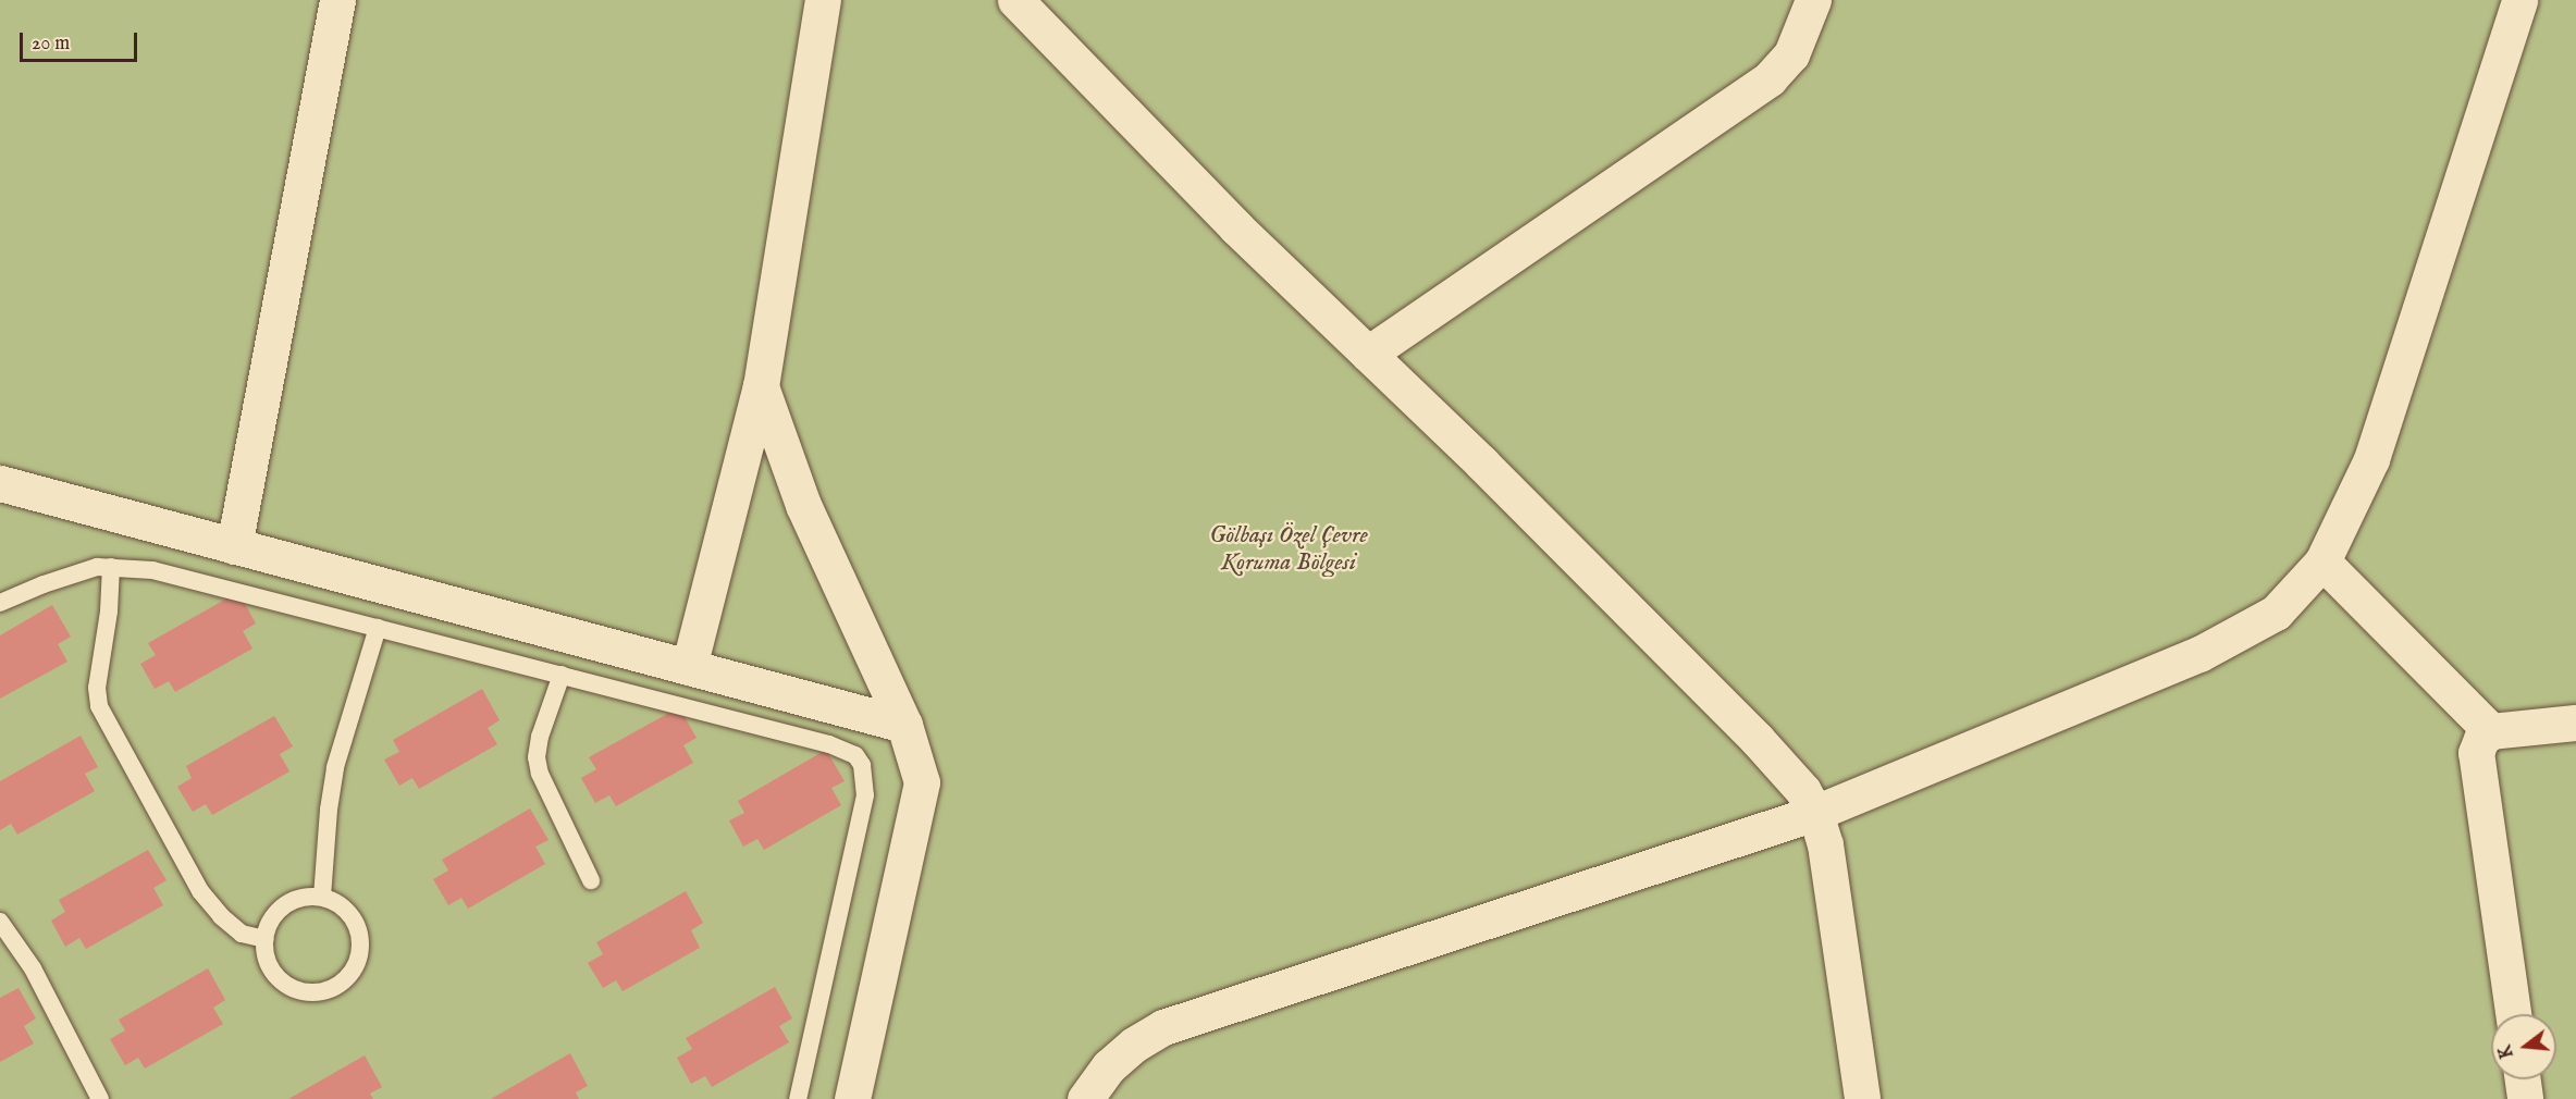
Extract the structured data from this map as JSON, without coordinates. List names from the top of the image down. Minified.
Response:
{"parks":["Gölbaşı Özel Çevre Koruma Bölgesi"],"scale_bar":"20 m","north":"left"}
